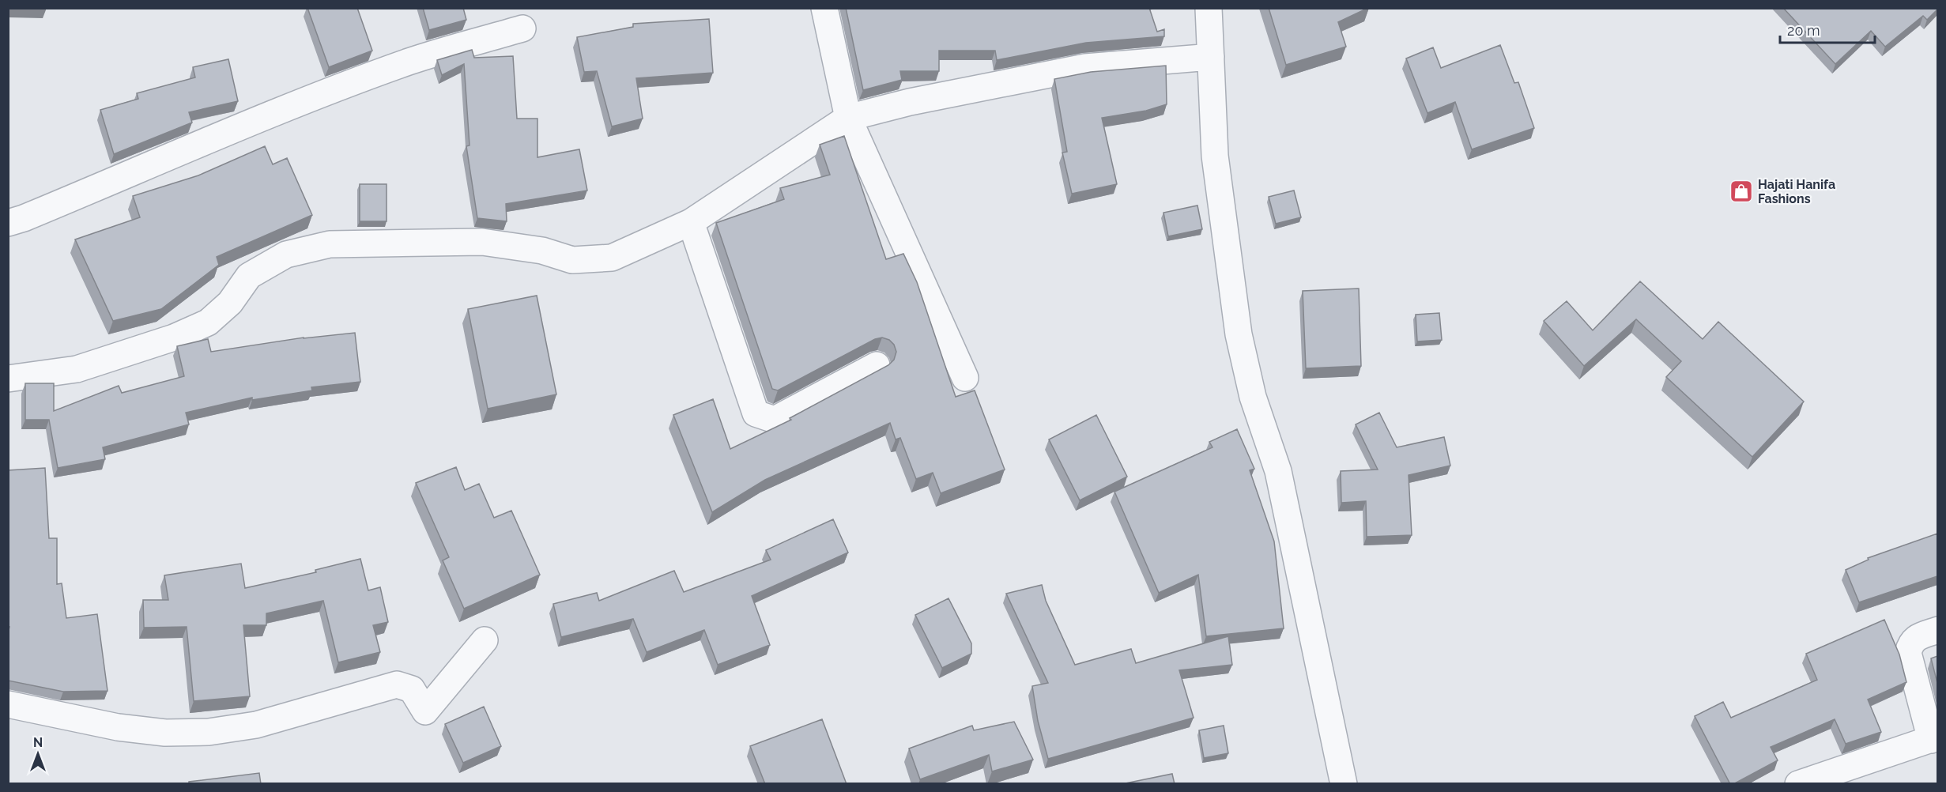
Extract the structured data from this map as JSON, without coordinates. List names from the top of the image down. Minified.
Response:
{"places":{"shop":["Hajati Hanifa Fashions"]},"scale_bar":"20 m","north":"top"}
